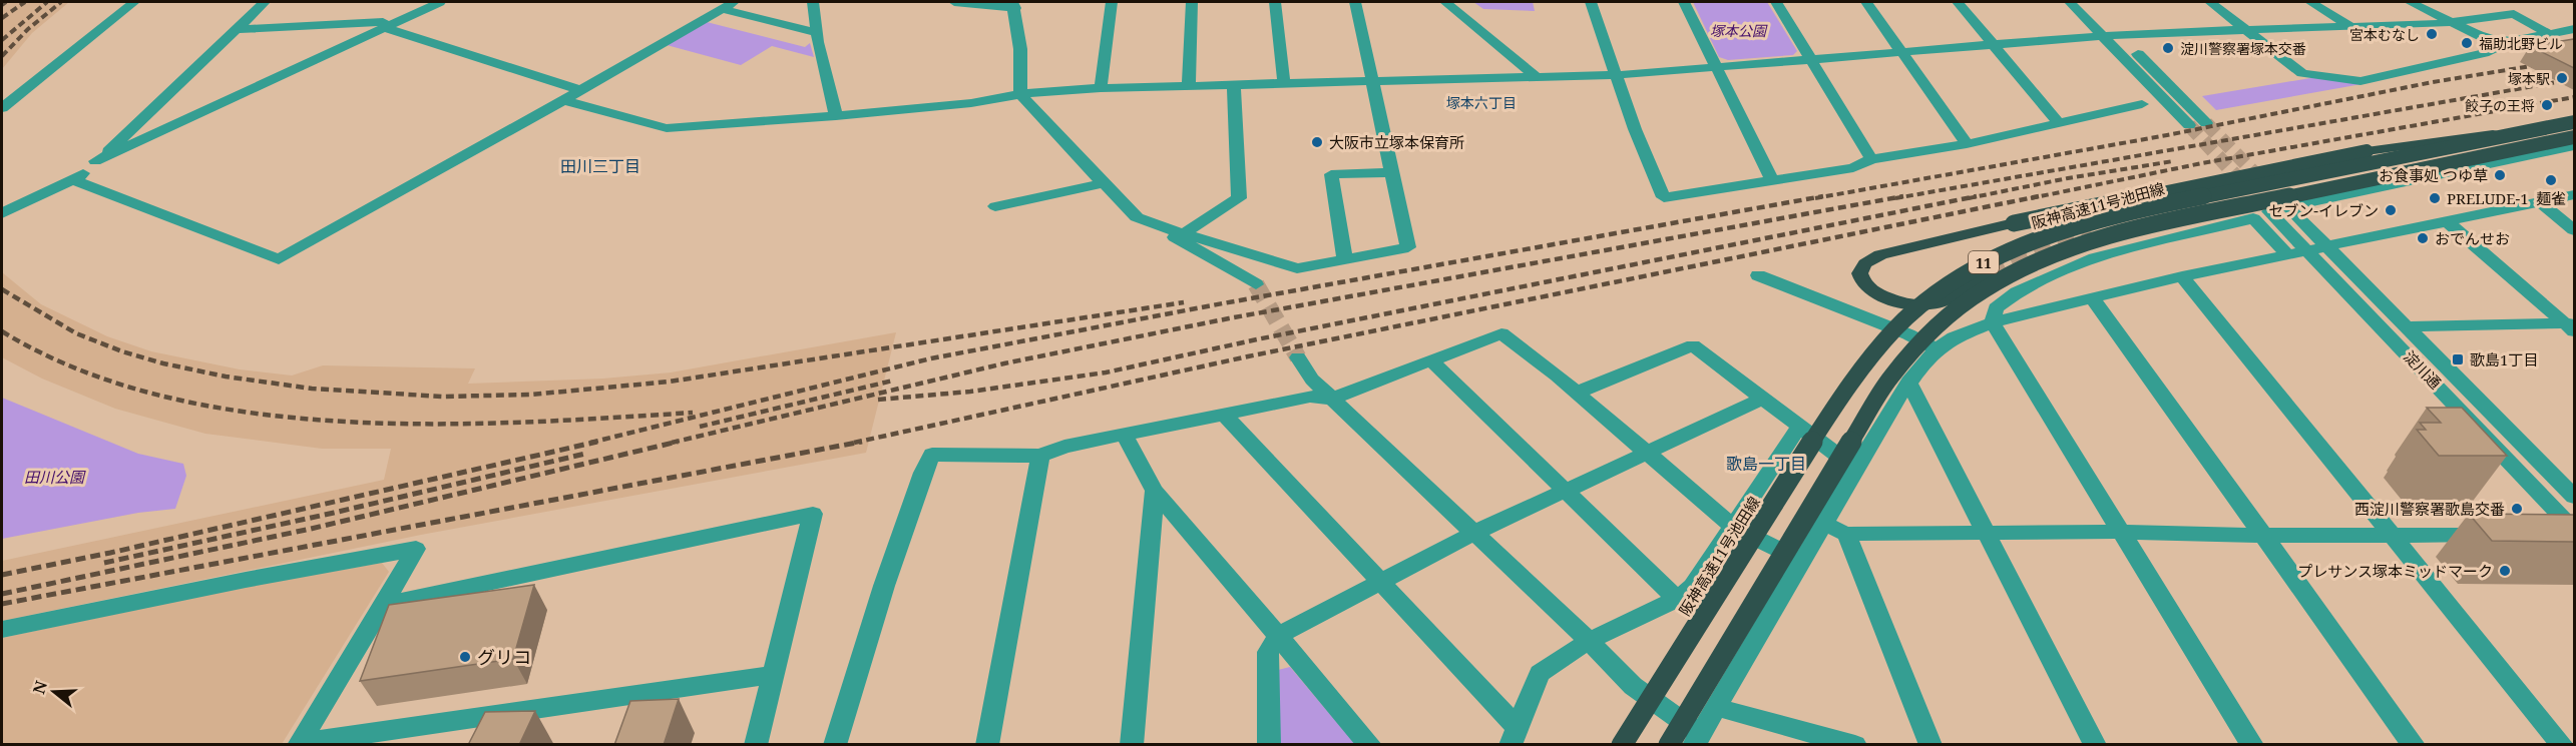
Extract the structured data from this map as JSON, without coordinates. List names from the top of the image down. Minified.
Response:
{"streets":{"highway":["阪神高速11号池田線","11"],"street":["淀川通"]},"crossings":[["阪神高速11号池田線","11"]],"districts":["塚本六丁目","田川三丁目","歌島一丁目"],"parks":["塚本公園","田川公園"],"places":{"other":["宮本むなし","福助北野ビル","淀川警察署塚本交番","塚本駅","餃子の王将","大阪市立塚本保育所","お食事処 つゆ草","麺雀","PRELUDE-1","セブン-イレブン","おでんせお","西淀川警察署歌島交番","プレサンス塚本ミッドマーク","グリコ"],"transit":["歌島1丁目"]},"north":"left"}
